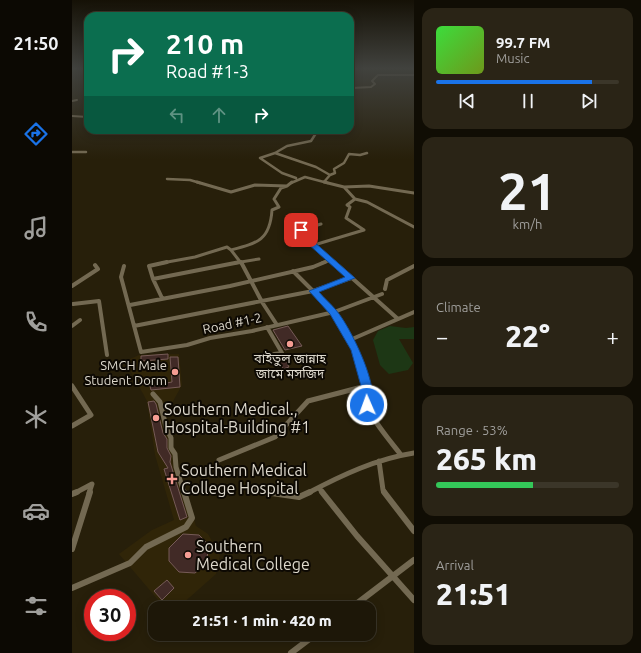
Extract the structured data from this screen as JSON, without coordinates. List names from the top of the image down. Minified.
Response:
{"streets":{"street":["Road #1-2"]},"places":{"other":["বাইতুল জান্নাহ জামে মসজিদ","SMCH Male Student Dorm","Southern Medical., Hospital-Building #1","Southern Medical College"],"health":["Southern Medical College Hospital"]},"page":{"tabs":"21:50","turn":["210 m","Road #1-3"],"song":["99.7 FM","Music"],"tile":[["21","km/h"],"Climate",["Range · 53%","265 km"],["Arrival","21:51"]],"heat":["−","22°","+"],"limit":"30","trip":"21:51 · 1 min · 420 m"}}
